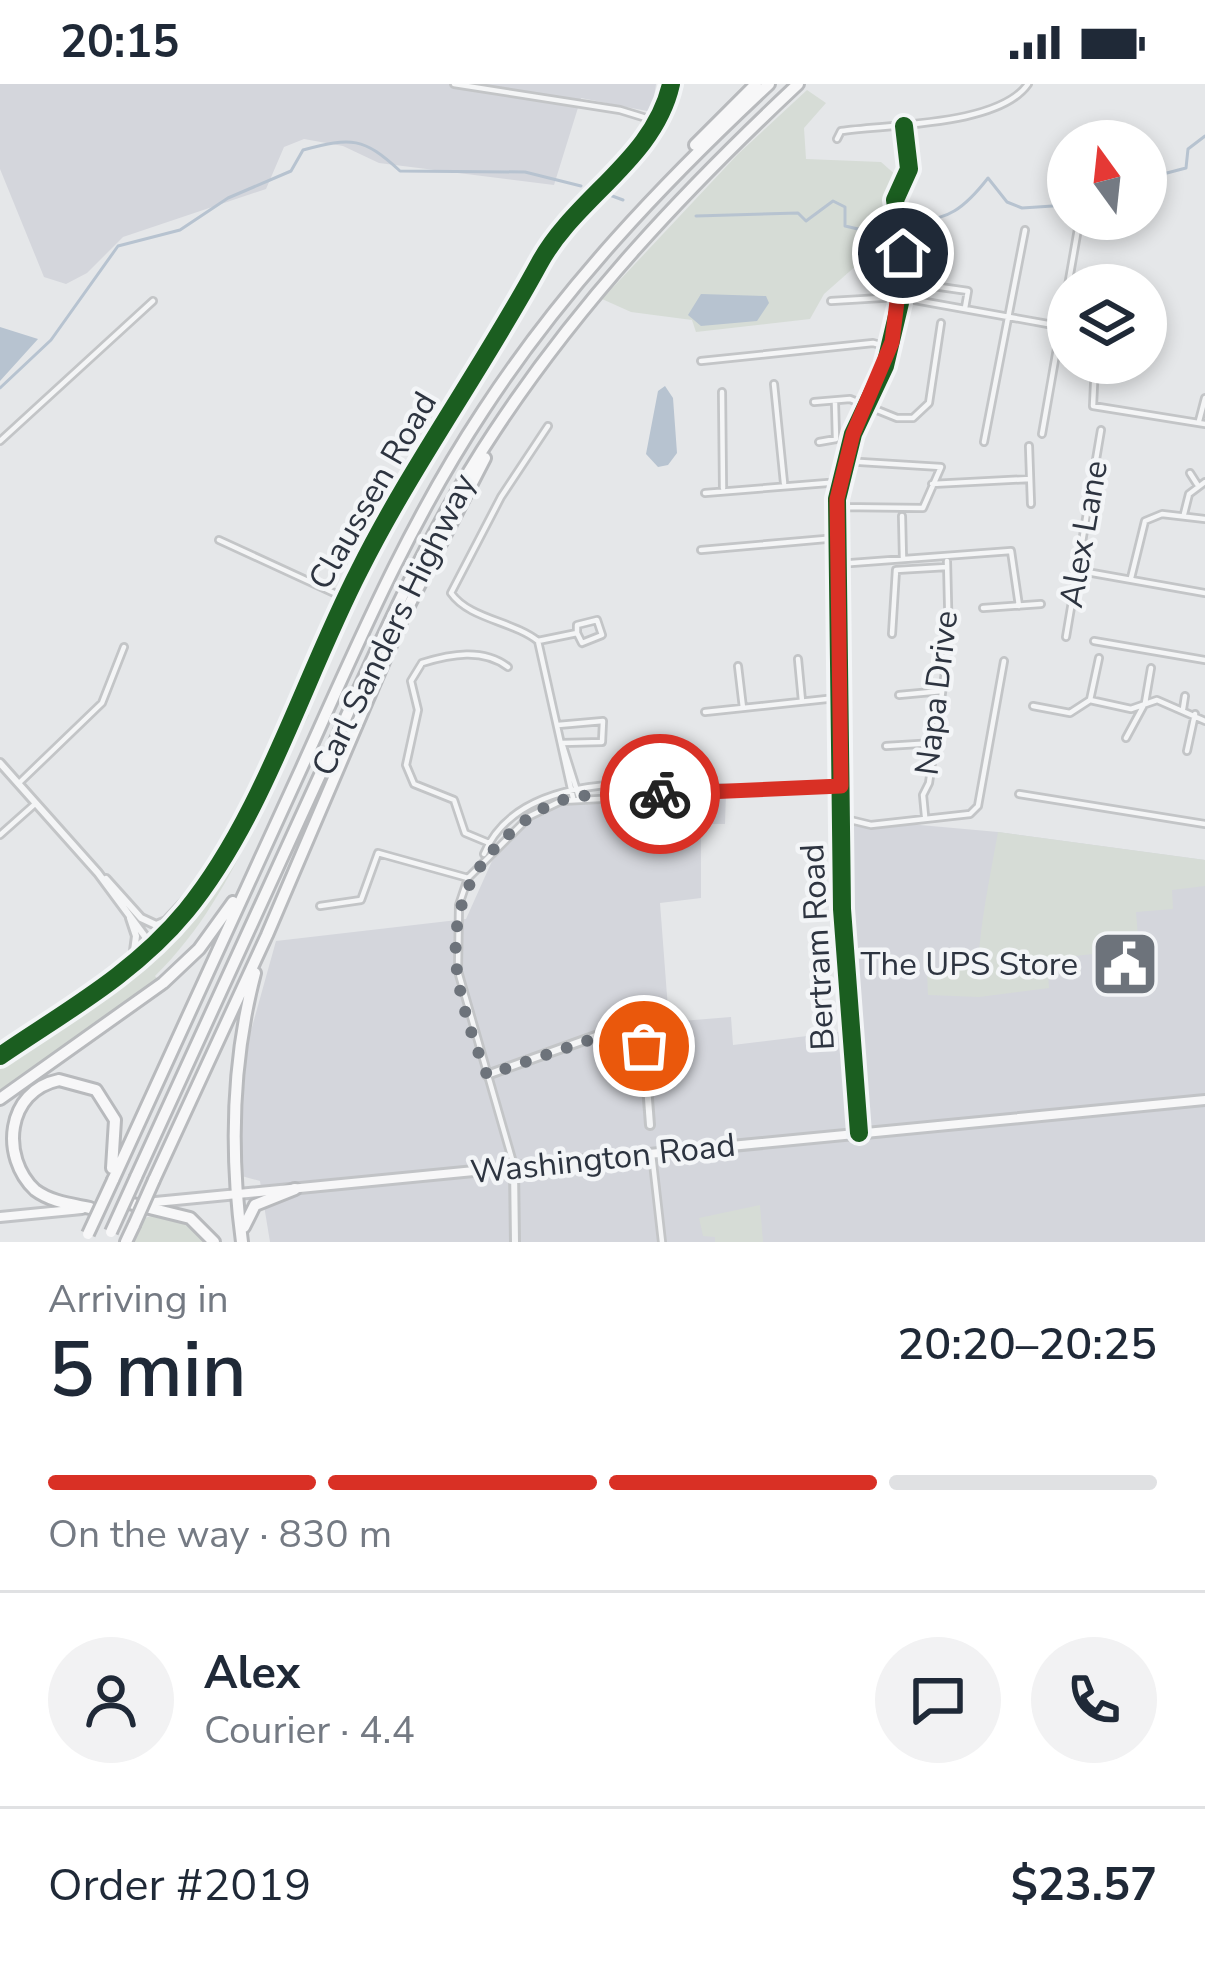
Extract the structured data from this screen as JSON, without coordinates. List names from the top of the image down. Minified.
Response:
{"streets":{"highway":["Carl Sanders Highway"],"main road":["Washington Road"],"street":["Claussen Road","Alex Lane","Napa Drive","Bertram Road"]},"crossings":[["Bertram Road","Washington Road"]],"places":{"public building":["The UPS Store"]},"north":"top","page":{"status":"20:15","heading":["5 min","Arriving in","20:20–20:25"],"panel":["Alex","Courier · 4.4","Order #2019","$23.57"],"bar":"On the way · 830 m"}}
